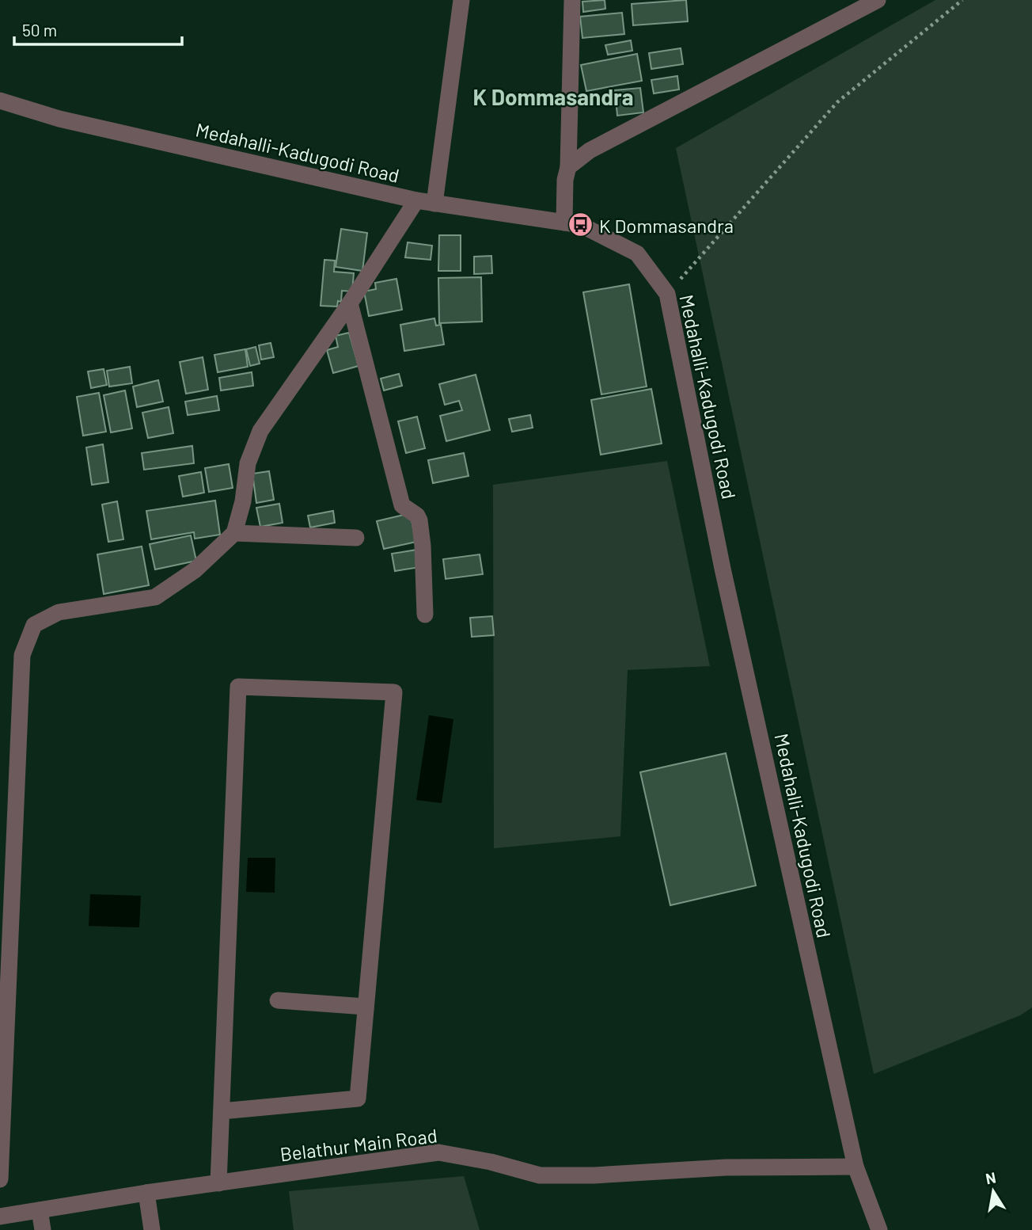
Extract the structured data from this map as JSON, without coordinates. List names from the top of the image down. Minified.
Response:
{"streets":{"street":["Medahalli-Kadugodi Road","Belathur Main Road"]},"crossings":[["Medahalli-Kadugodi Road","Belathur Main Road"]],"districts":["K Dommasandra"],"places":{"bus stop":["K Dommasandra"]},"scale_bar":"50 m","north":"top"}
